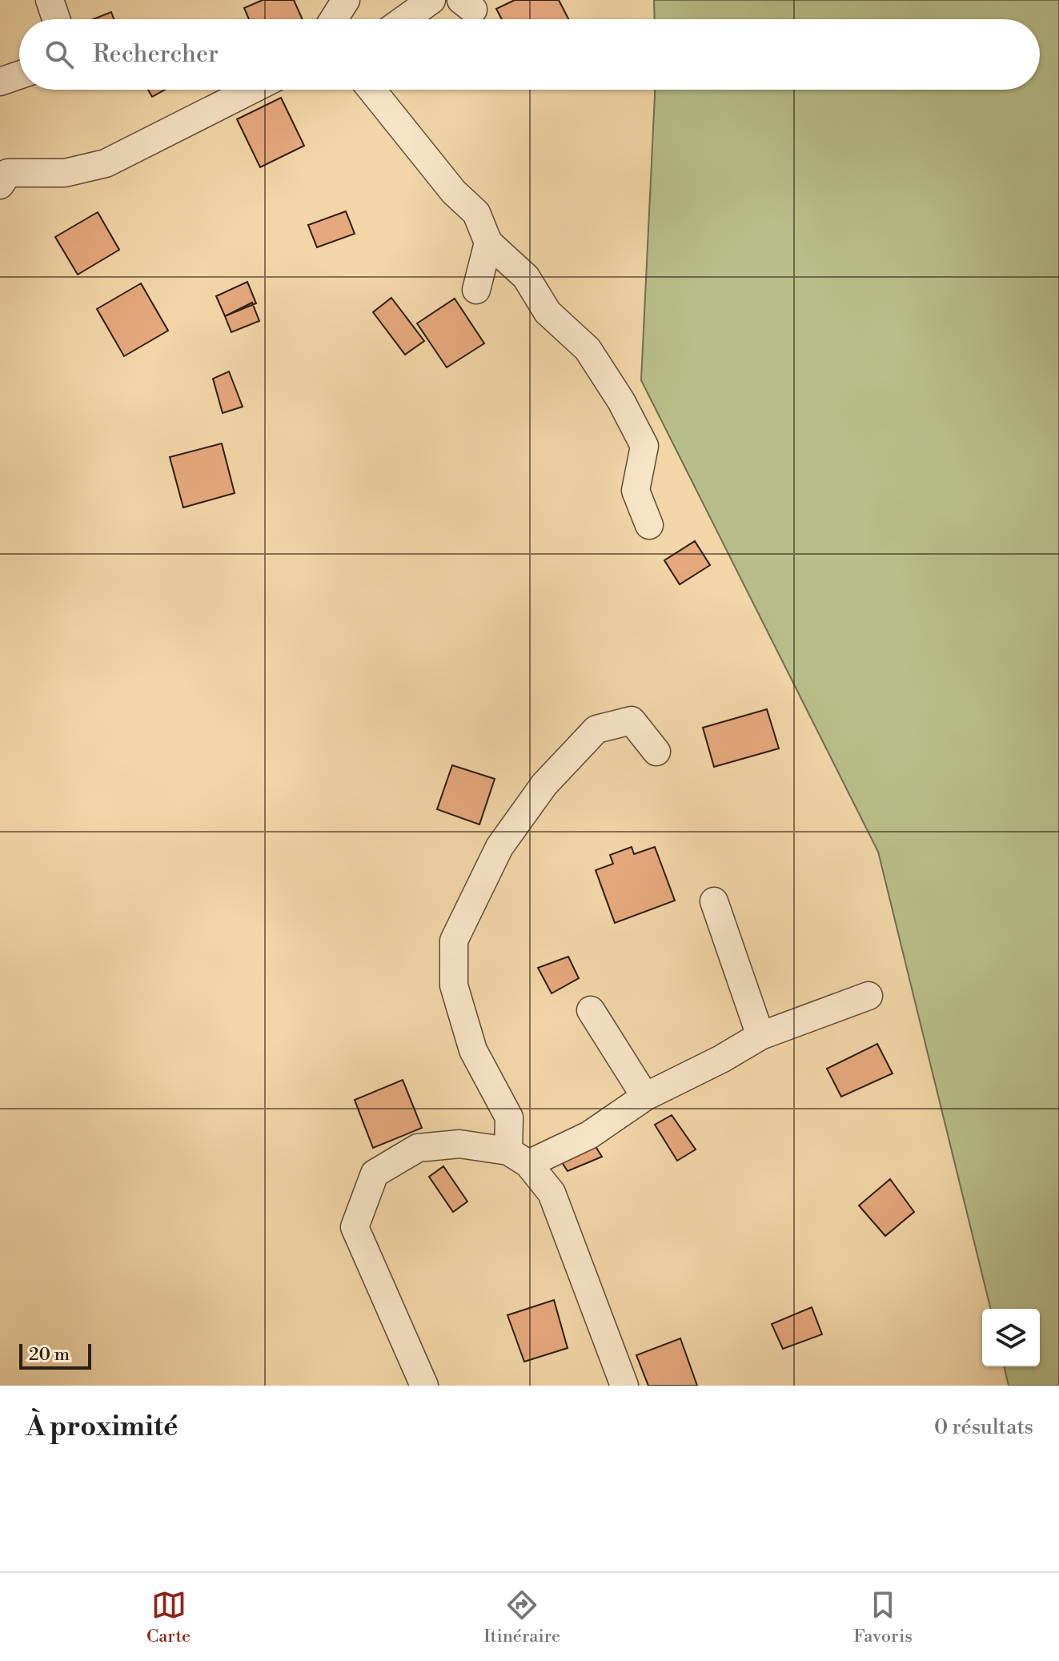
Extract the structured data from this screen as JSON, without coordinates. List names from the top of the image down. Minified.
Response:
{"scale_bar":"20 m","page":{"search":"Rechercher","scale":"20 m","heading":["À proximité","0 résultats"],"nav":["Carte","Itinéraire","Favoris"]}}
